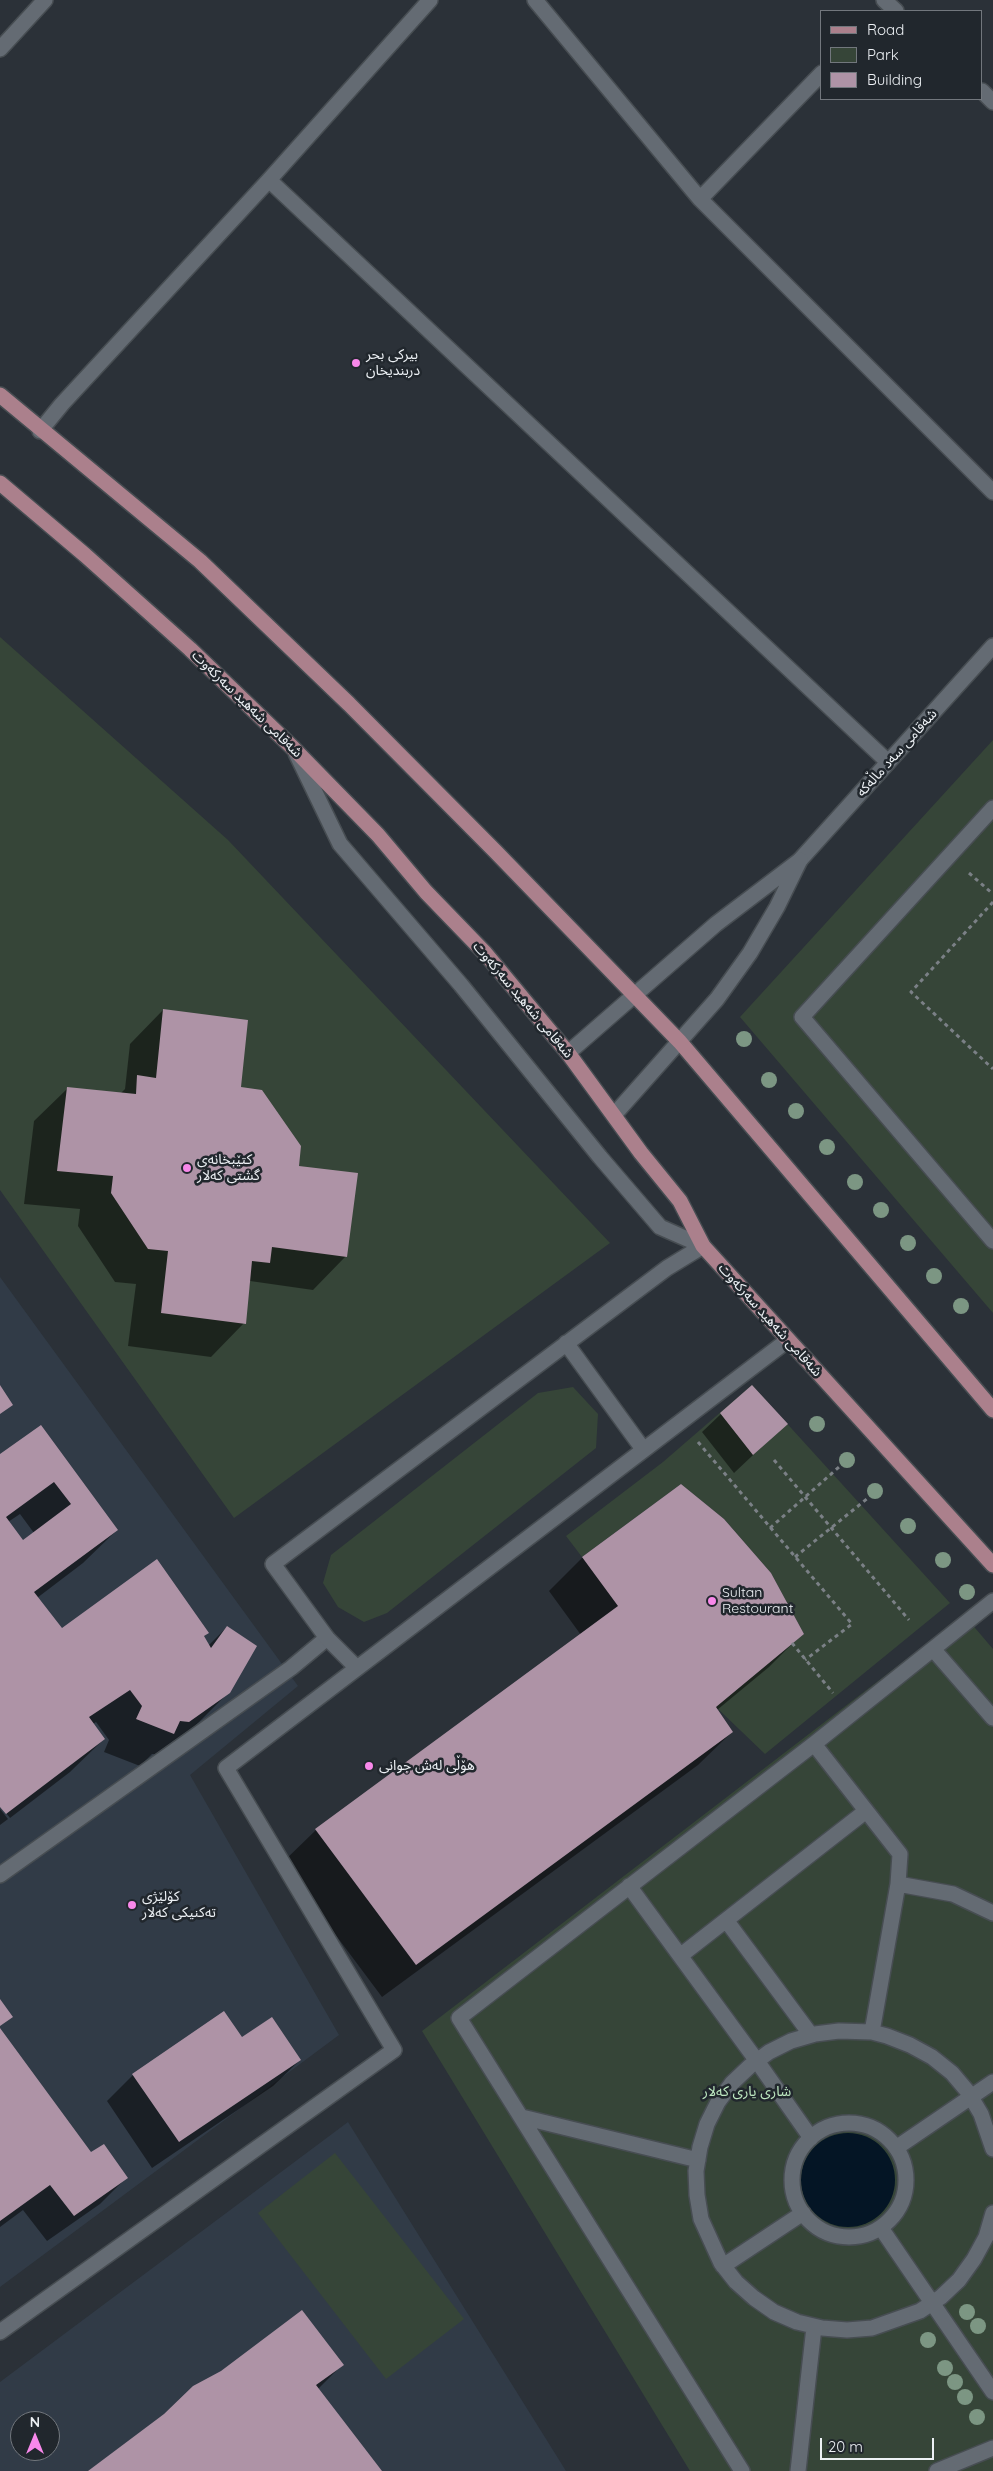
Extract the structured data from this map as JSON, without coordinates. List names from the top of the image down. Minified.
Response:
{"streets":{"main road":["شەقامی شەهید سەرکەوت"],"street":["شەقامی سەد ماڵەکە"]},"parks":["شاری یاری کەلار"],"places":["بيركى بحر دربنديخان","کتێبخانەی گشتی کەلار","Sultan Restourant","هۆڵی لەش جوانی","کۆلێژی تەکنیکی کەلار"],"legend":["Road","Park","Building"],"scale_bar":"20 m","north":"top"}
